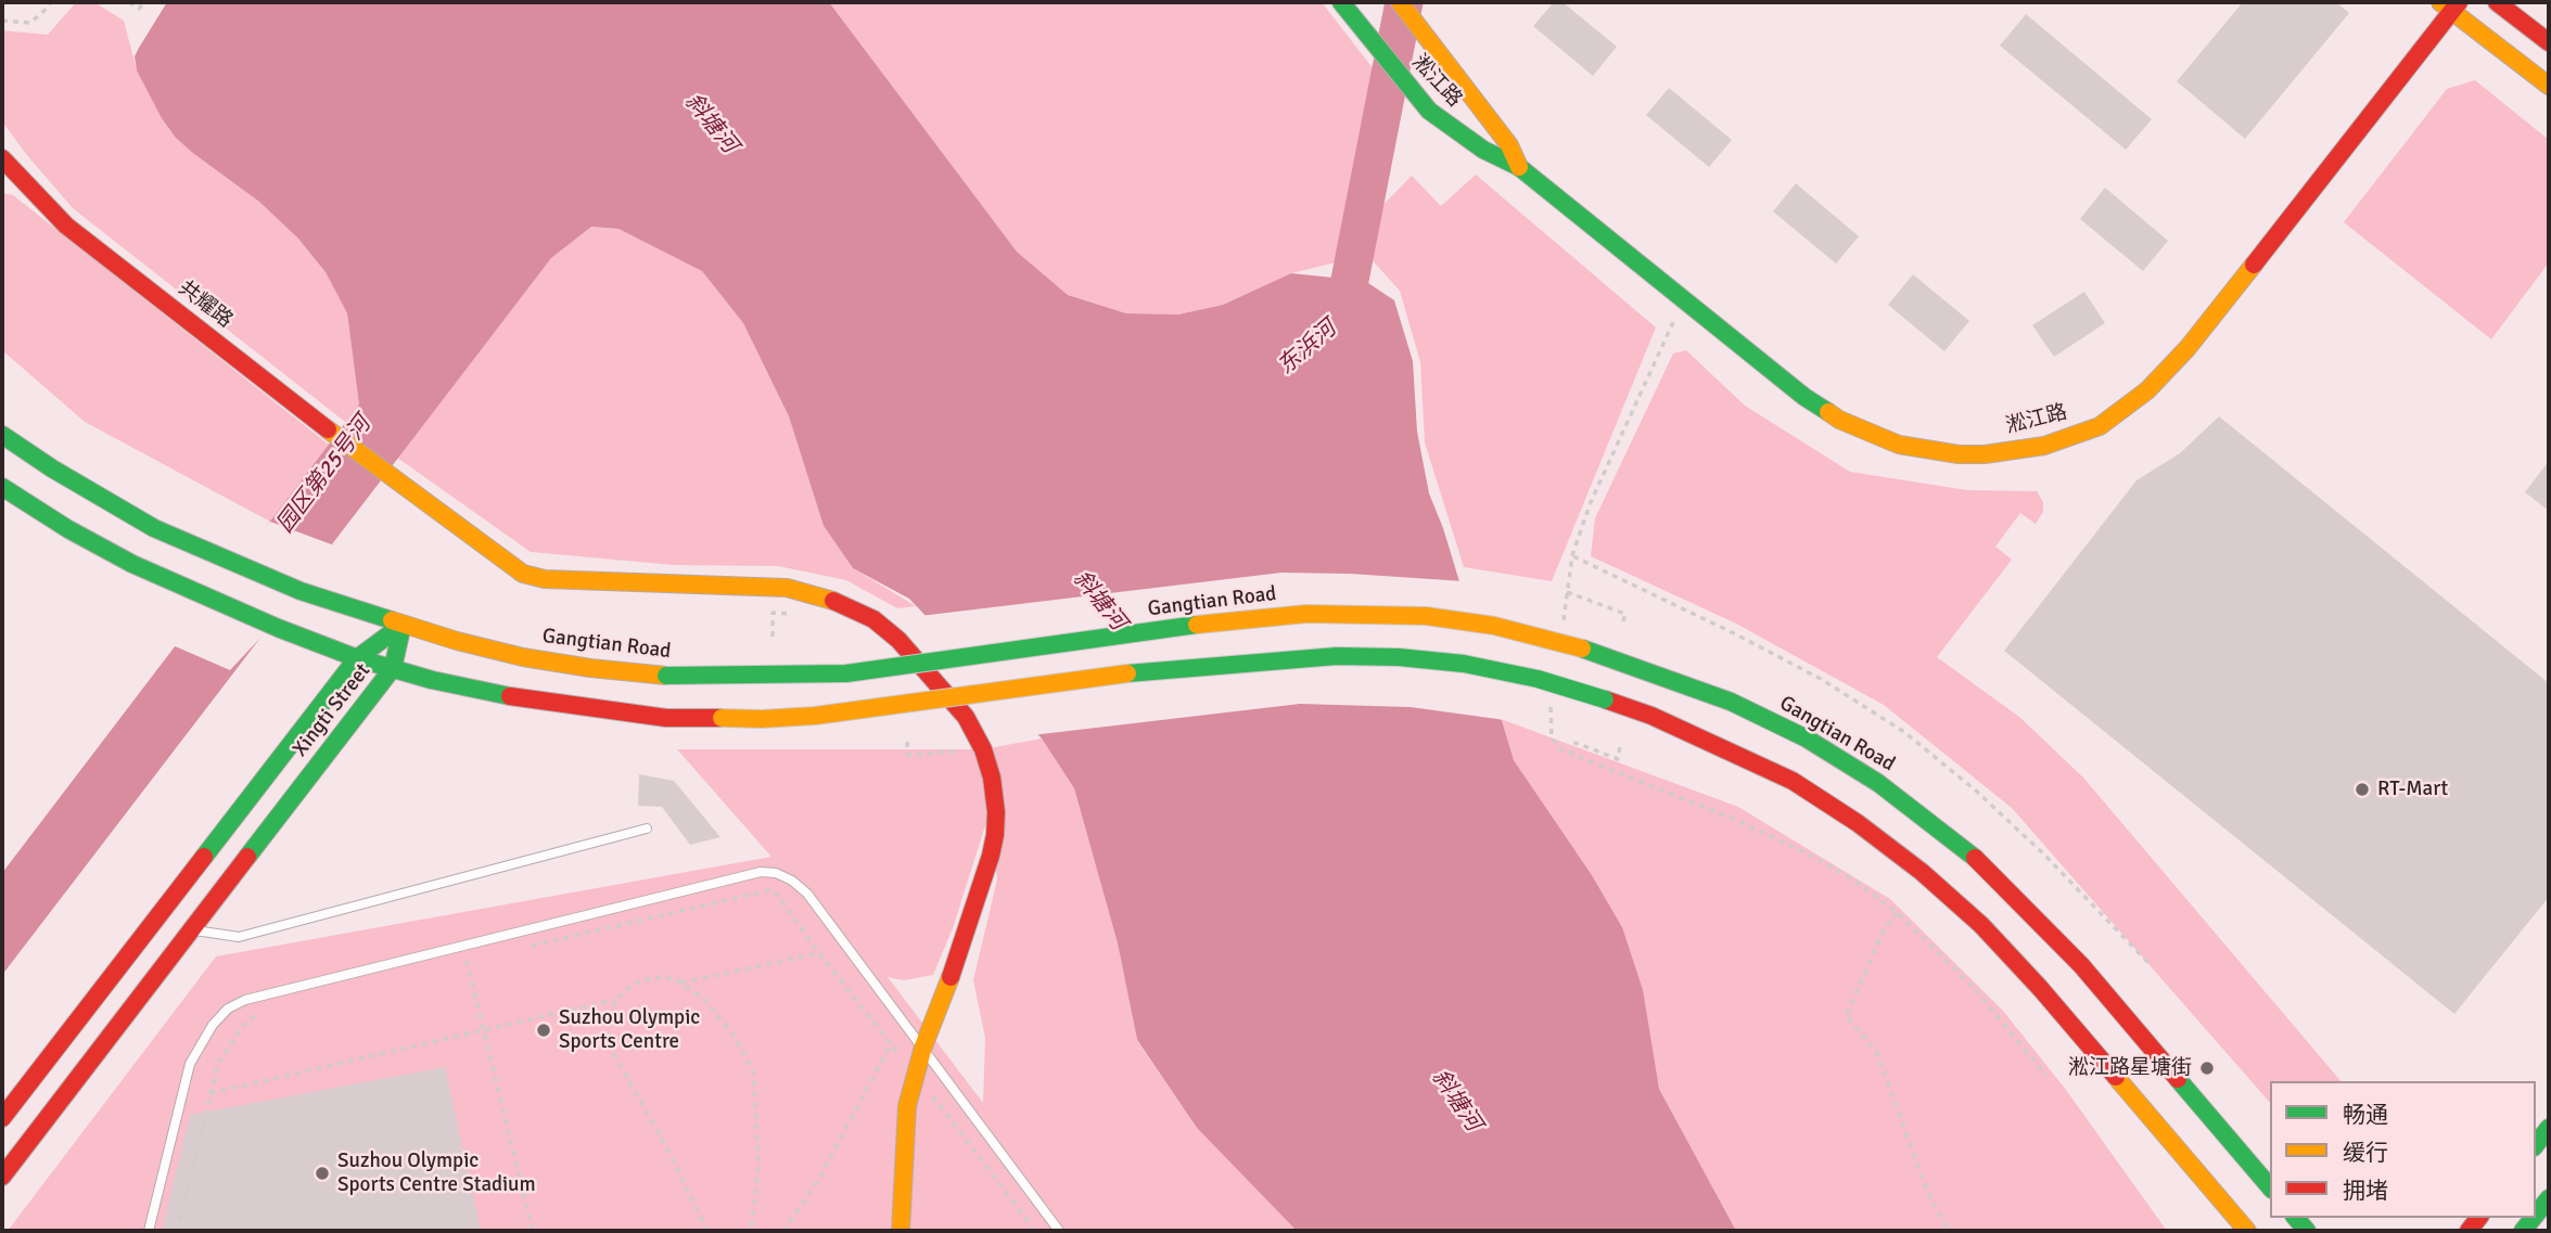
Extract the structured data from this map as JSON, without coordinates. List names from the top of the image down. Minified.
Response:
{"streets":{"main road":["淞江路","共耀路","Gangtian Road","Xingti Street"]},"crossings":[["Gangtian Road","Xingti Street"]],"water":["斜塘河","东浜河","园区第25号河"],"places":["RT-Mart","Suzhou Olympic Sports Centre","淞江路星塘街","Suzhou Olympic Sports Centre Stadium"],"legend":["畅通","缓行","拥堵"]}
